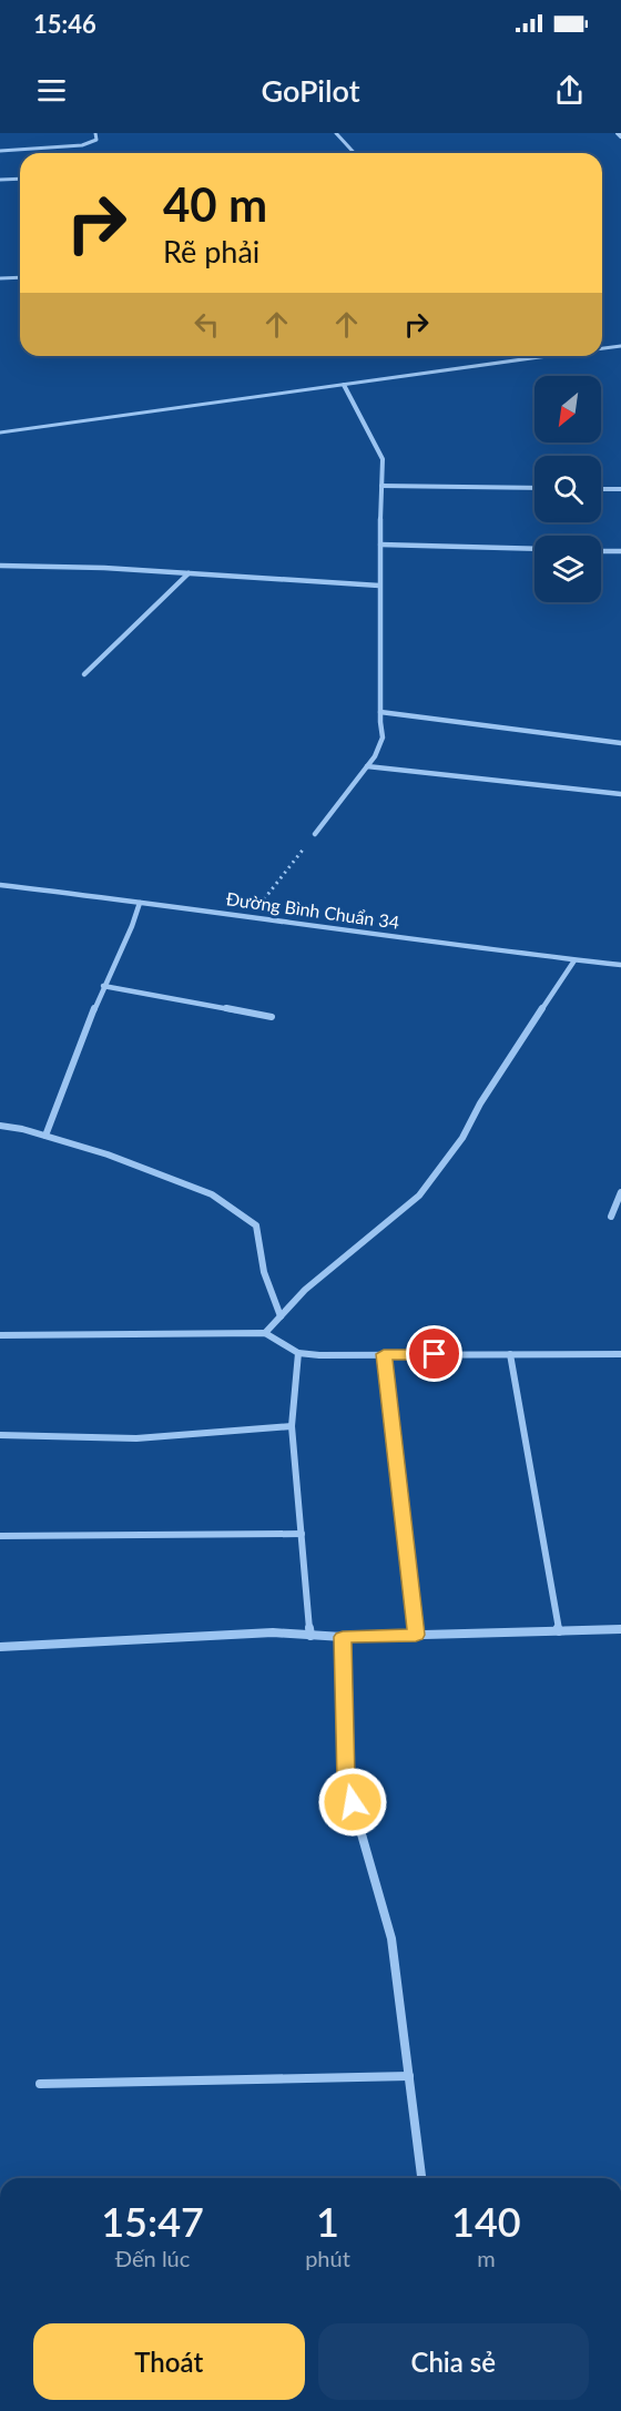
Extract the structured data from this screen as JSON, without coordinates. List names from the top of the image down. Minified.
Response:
{"streets":{"street":["Đường Bình Chuẩn 34"]},"north":"bottom left","page":{"status":"15:46","header":"GoPilot","turn":["40 m","Rẽ phải"],"eta":["15:47","Đến lúc","1","phút","140","m"],"buttons":["Thoát","Chia sẻ"]}}
